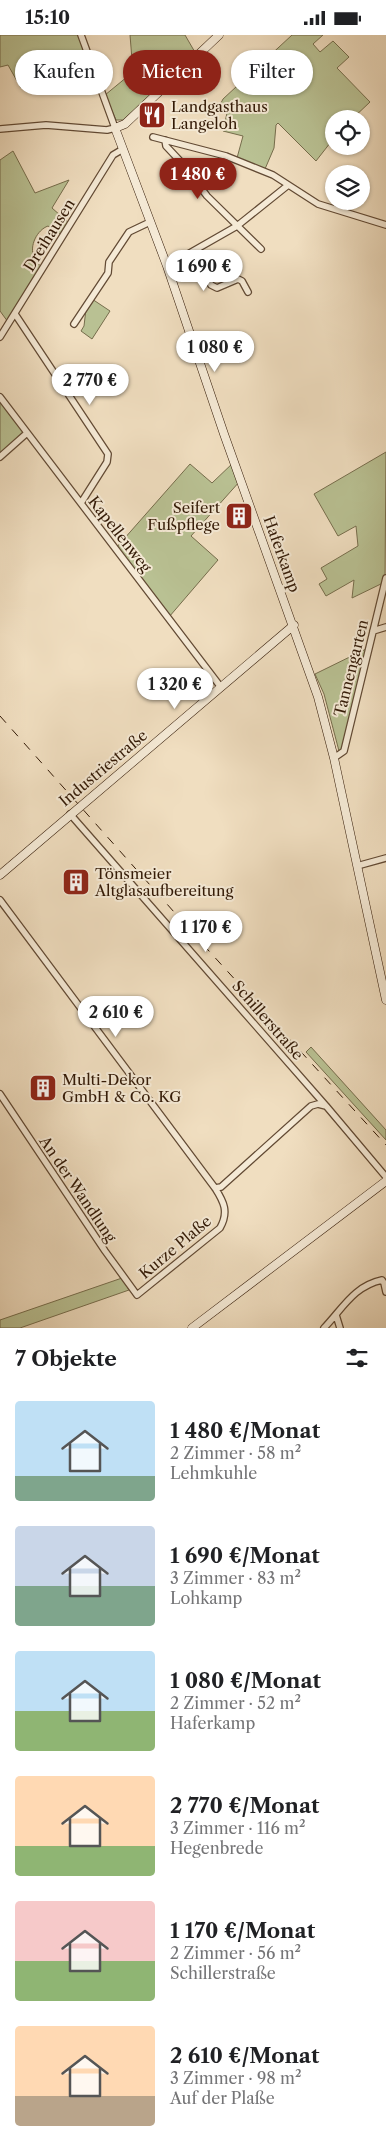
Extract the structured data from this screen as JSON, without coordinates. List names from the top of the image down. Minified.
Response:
{"streets":{"street":["Dreihausen","Kapellenweg","Haferkamp","Tannengarten","Industriestraße","Schillerstraße","An der Wandlung","Kurze Plaße"]},"crossings":[["Dreihausen","Haferkamp"],["Kapellenweg","Industriestraße"],["Haferkamp","Tannengarten"],["Haferkamp","Industriestraße"],["Industriestraße","Schillerstraße"],["An der Wandlung","Kurze Plaße"]],"places":{"restaurant":["Landgasthaus Langeloh"],"building":["Seifert Fußpflege","Tönsmeier Altglasaufbereitung","Multi-Dekor GmbH & Co. KG"]},"page":{"status":"15:10","chip":["Kaufen","Mieten","Filter"],"price":["1 480 €","1 690 €","1 080 €","2 770 €","1 320 €","1 170 €","2 610 €"],"heading":"7 Objekte","list":[{"name":"1 480 €/Monat","note":"2 Zimmer · 58 m² · Lehmkuhle"},{"name":"1 690 €/Monat","note":"3 Zimmer · 83 m² · Lohkamp"},{"name":"1 080 €/Monat","note":"2 Zimmer · 52 m² · Haferkamp"},{"name":"2 770 €/Monat","note":"3 Zimmer · 116 m² · Hegenbrede"},{"name":"1 170 €/Monat","note":"2 Zimmer · 56 m² · Schillerstraße"},{"name":"2 610 €/Monat","note":"3 Zimmer · 98 m² · Auf der Plaße"}]}}
